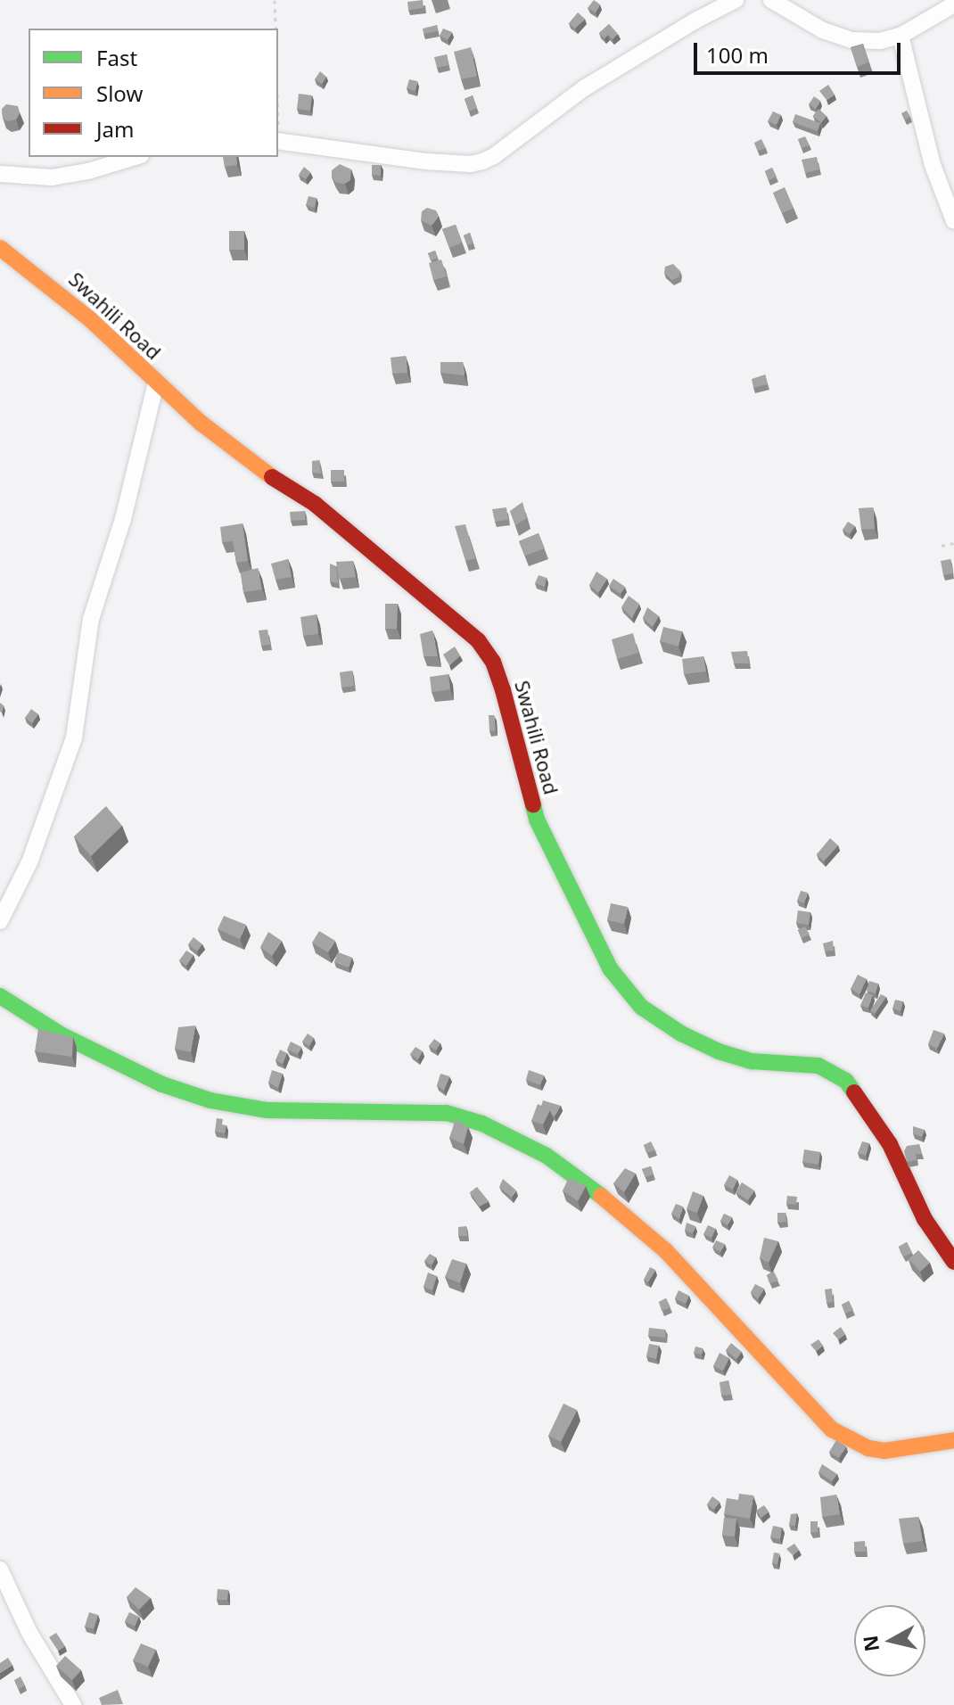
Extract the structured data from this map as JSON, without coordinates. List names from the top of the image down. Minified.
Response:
{"streets":{"street":["Swahili Road"]},"legend":["Fast","Slow","Jam"],"scale_bar":"100 m","north":"left"}
